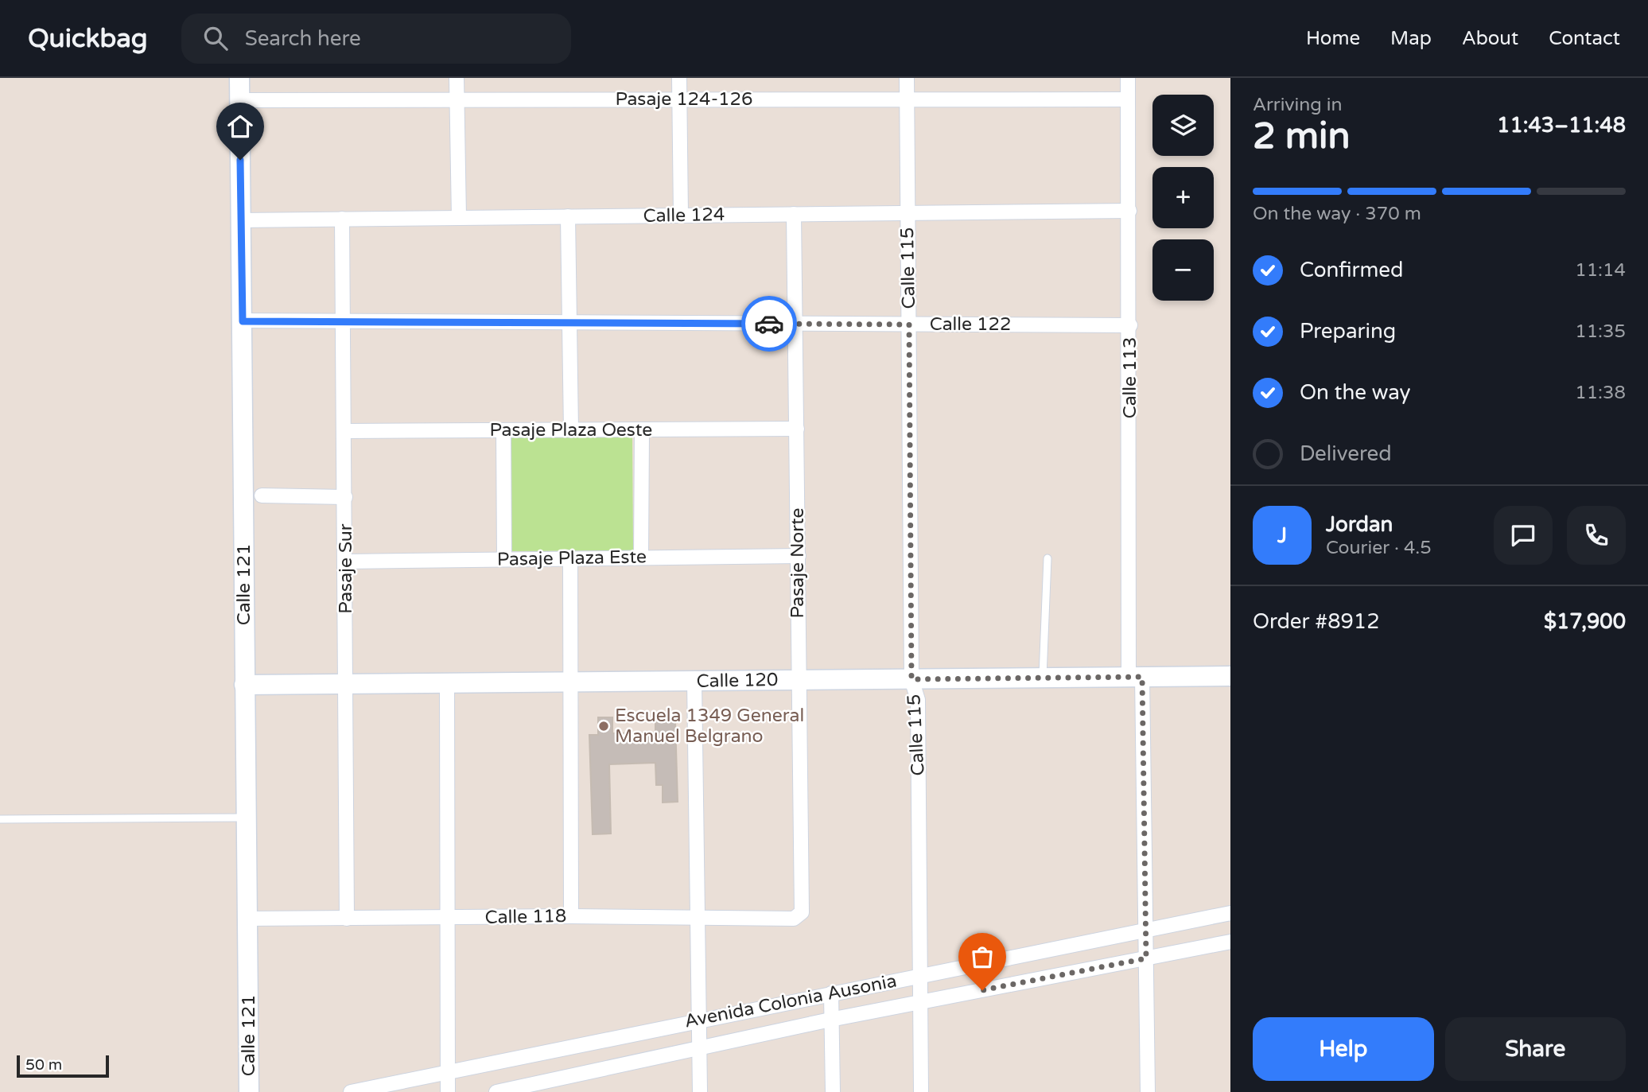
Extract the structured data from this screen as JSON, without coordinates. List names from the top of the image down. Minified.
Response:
{"streets":{"street":["Pasaje 124-126","Calle 124","Calle 115","Calle 122","Calle 113","Pasaje Plaza Oeste","Pasaje Plaza Este","Pasaje Norte","Pasaje Sur","Calle 121","Calle 120","Calle 118","Avenida Colonia Ausonia"]},"crossings":[["Pasaje 124-126","Calle 115"],["Pasaje 124-126","Calle 113"],["Pasaje 124-126","Calle 121"],["Calle 124","Calle 115"],["Calle 124","Calle 113"],["Calle 124","Pasaje Norte"],["Calle 124","Pasaje Sur"],["Calle 124","Calle 121"],["Calle 115","Calle 122"],["Calle 115","Calle 120"],["Calle 115","Avenida Colonia Ausonia"],["Calle 122","Calle 113"],["Calle 122","Pasaje Norte"],["Calle 122","Pasaje Sur"],["Calle 122","Calle 121"],["Calle 113","Calle 120"],["Calle 113","Avenida Colonia Ausonia"],["Pasaje Plaza Oeste","Pasaje Norte"],["Pasaje Plaza Oeste","Pasaje Sur"],["Pasaje Plaza Este","Pasaje Norte"],["Pasaje Plaza Este","Pasaje Sur"],["Pasaje Norte","Calle 120"],["Pasaje Norte","Calle 118"],["Pasaje Sur","Calle 120"],["Pasaje Sur","Calle 118"],["Calle 121","Calle 120"],["Calle 121","Calle 118"]],"places":["Escuela 1349 General Manuel Belgrano"],"scale_bar":"50 m","page":{"header":"Quickbag","search":"Search here","nav":["Home","Map","About","Contact"],"heading":["2 min","Arriving in","11:43–11:48"],"panel":["Jordan","Courier · 4.5","Order #8912","$17,900"],"map_buttons":["+","−"],"bar":"On the way · 370 m","list":[["Confirmed","11:14"],["Preparing","11:35"],["On the way","11:38"],"Delivered"],"round":"J","buttons":["Help","Share"],"scale":"50 m"}}
